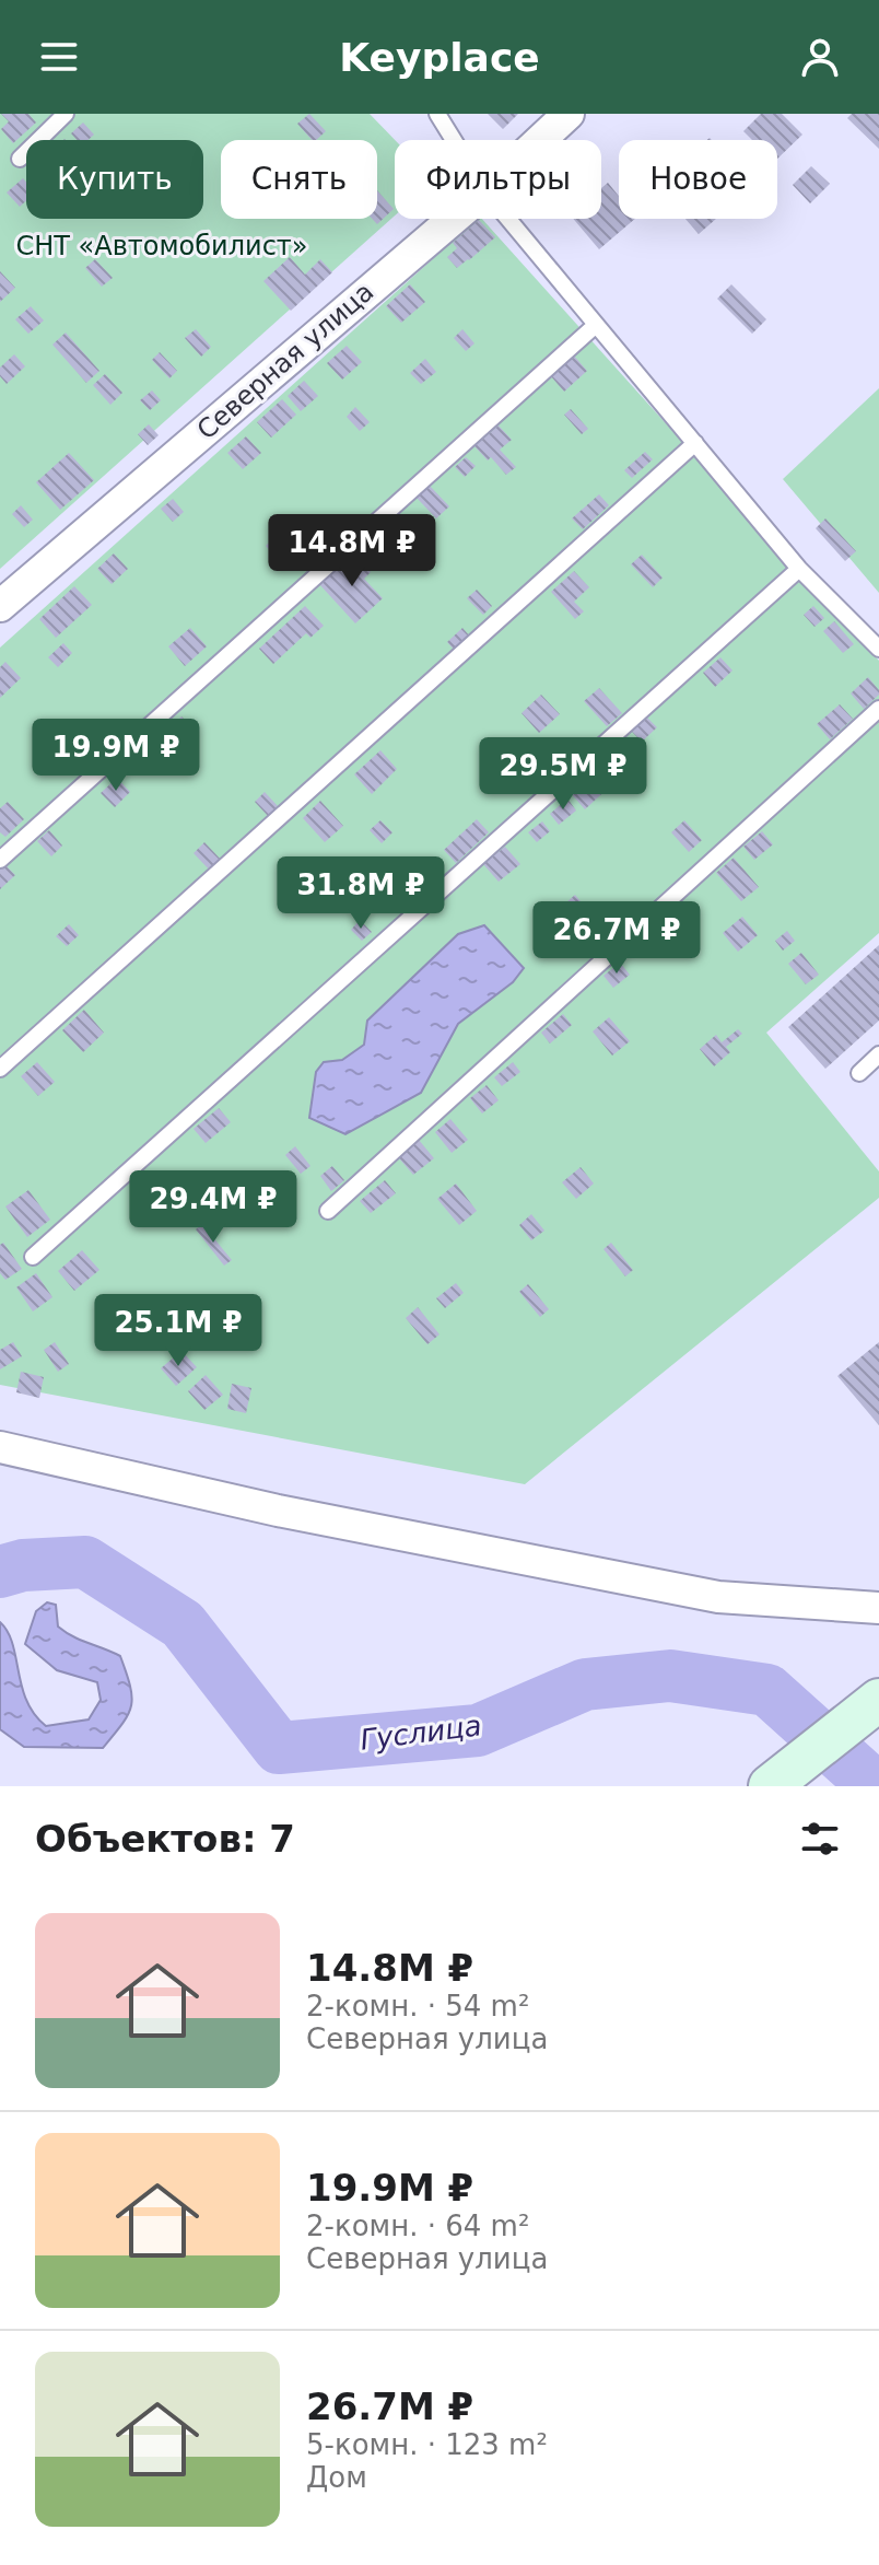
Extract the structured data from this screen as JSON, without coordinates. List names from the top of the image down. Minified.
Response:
{"streets":{"street":["Северная улица"]},"water":["Гуслица"],"parks":["СНТ «Автомобилист»"],"page":{"header":"Keyplace","chip":["Купить","Снять","Фильтры","Новое"],"price":["14.8M ₽","19.9M ₽","29.5M ₽","31.8M ₽","26.7M ₽","29.4M ₽","25.1M ₽"],"heading":"Объектов: 7","list":[{"name":"14.8M ₽","note":"2-комн. · 54 m² · Северная улица"},{"name":"19.9M ₽","note":"2-комн. · 64 m² · Северная улица"},{"name":"26.7M ₽","note":"5-комн. · 123 m² · Дом"}]}}
